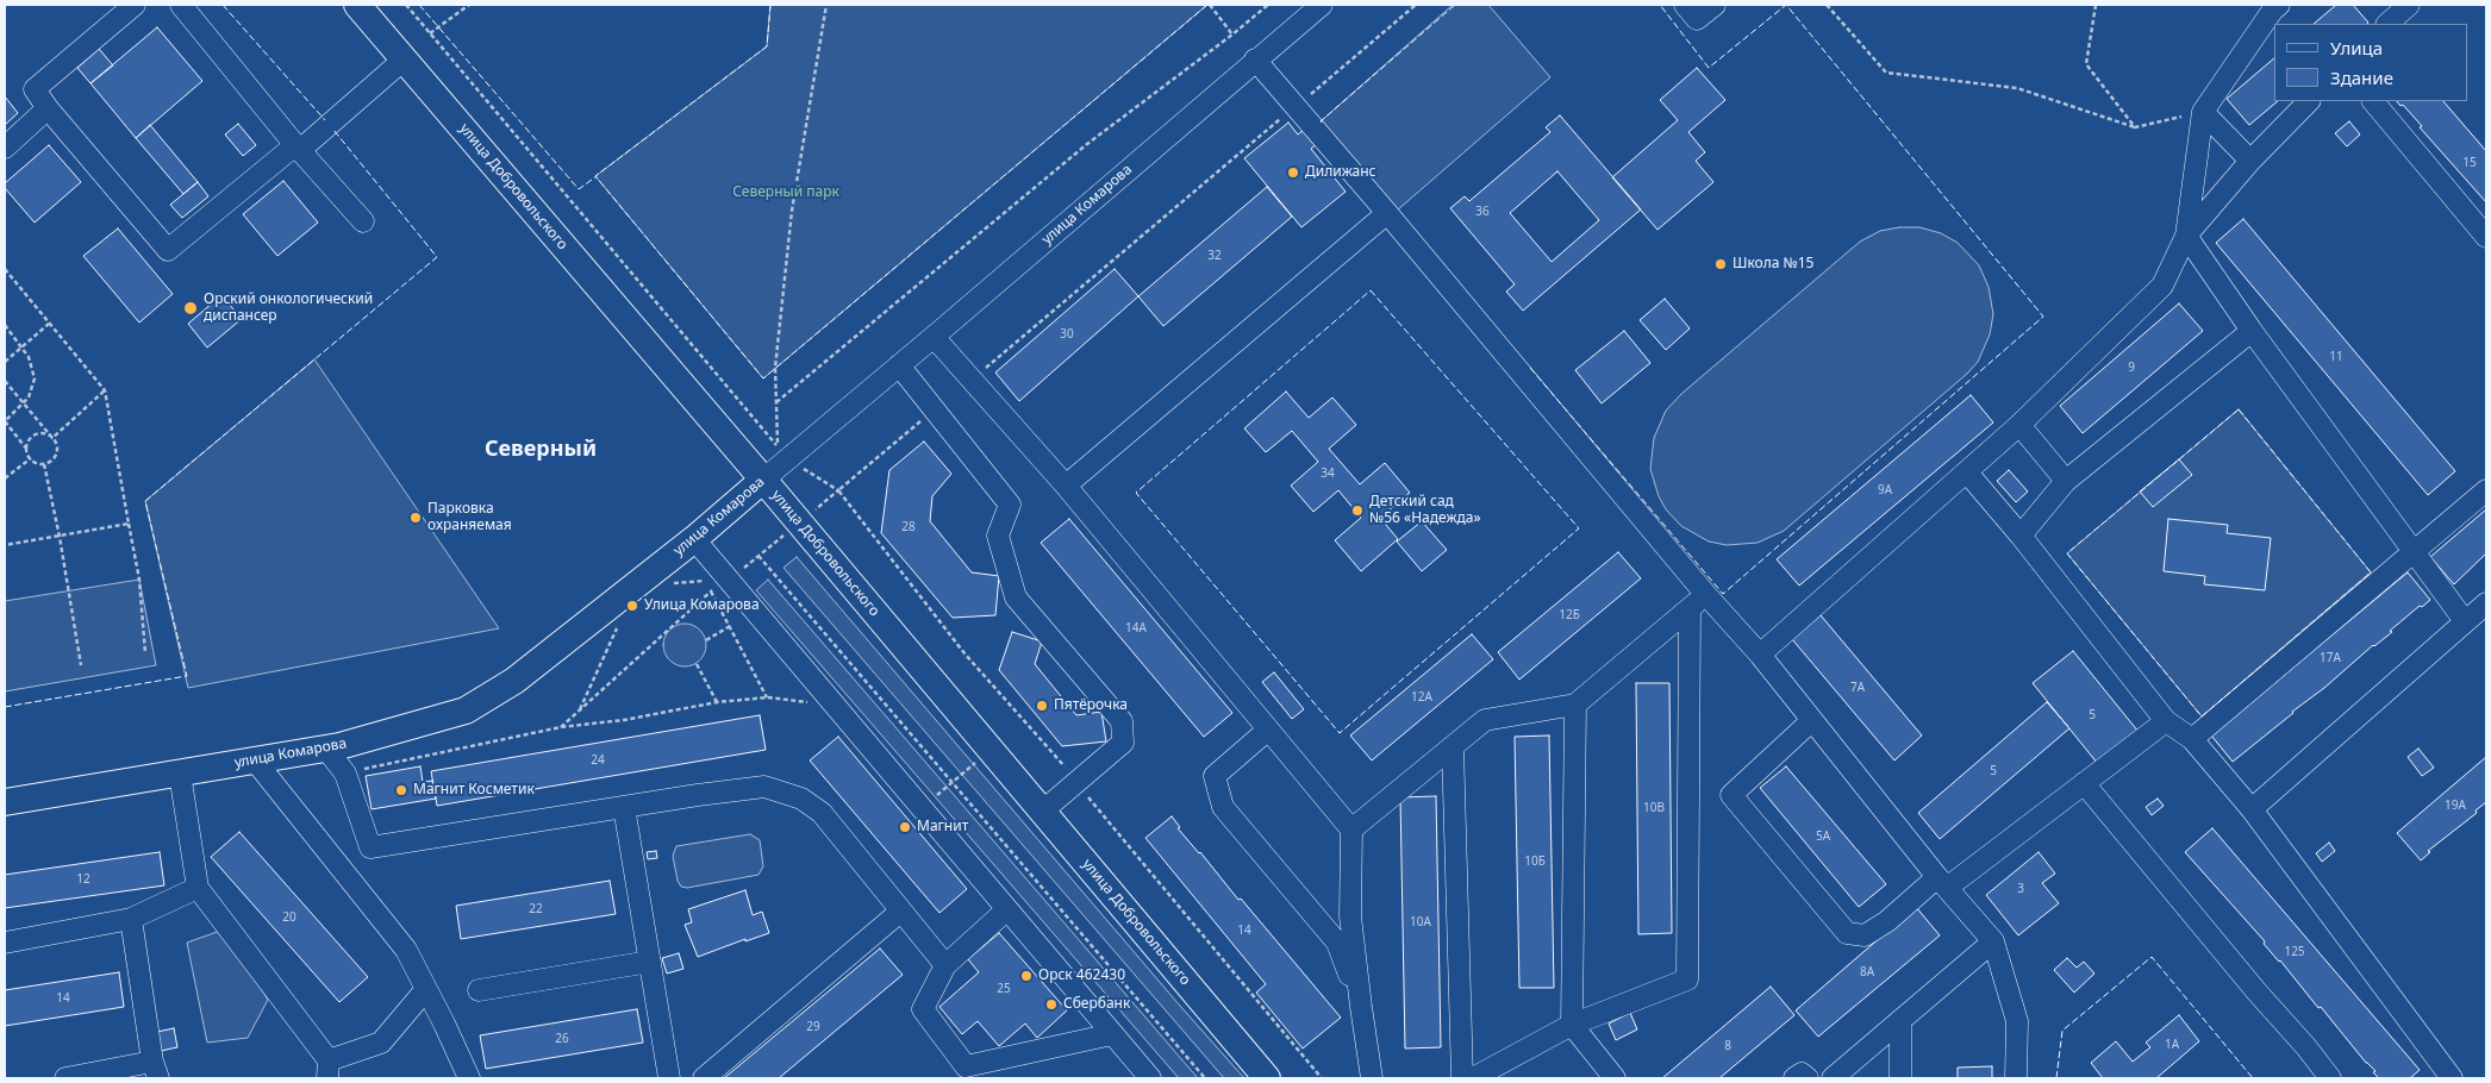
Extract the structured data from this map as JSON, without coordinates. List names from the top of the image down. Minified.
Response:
{"streets":{"main road":["улица Добровольского","улица Комарова"]},"crossings":[["улица Добровольского","улица Комарова"]],"districts":["Северный"],"parks":["Северный парк"],"places":["Дилижанс","Школа №15","Орский онкологический диспансер","Детский сад №56 «Надежда»","Парковка охраняемая","Улица Комарова","Пятёрочка","Магнит Косметик","Магнит","Орск 462430","Сбербанк"],"house_numbers":["15","36","32","30","11","9","34","9А","28","12Б","14А","17А","7А","12А","5","24","5","19А","10В","5А","10Б","12","3","22","20","10А","14","125","8А","25","14","29","26","1А","8"],"legend":["Улица","Здание"]}
